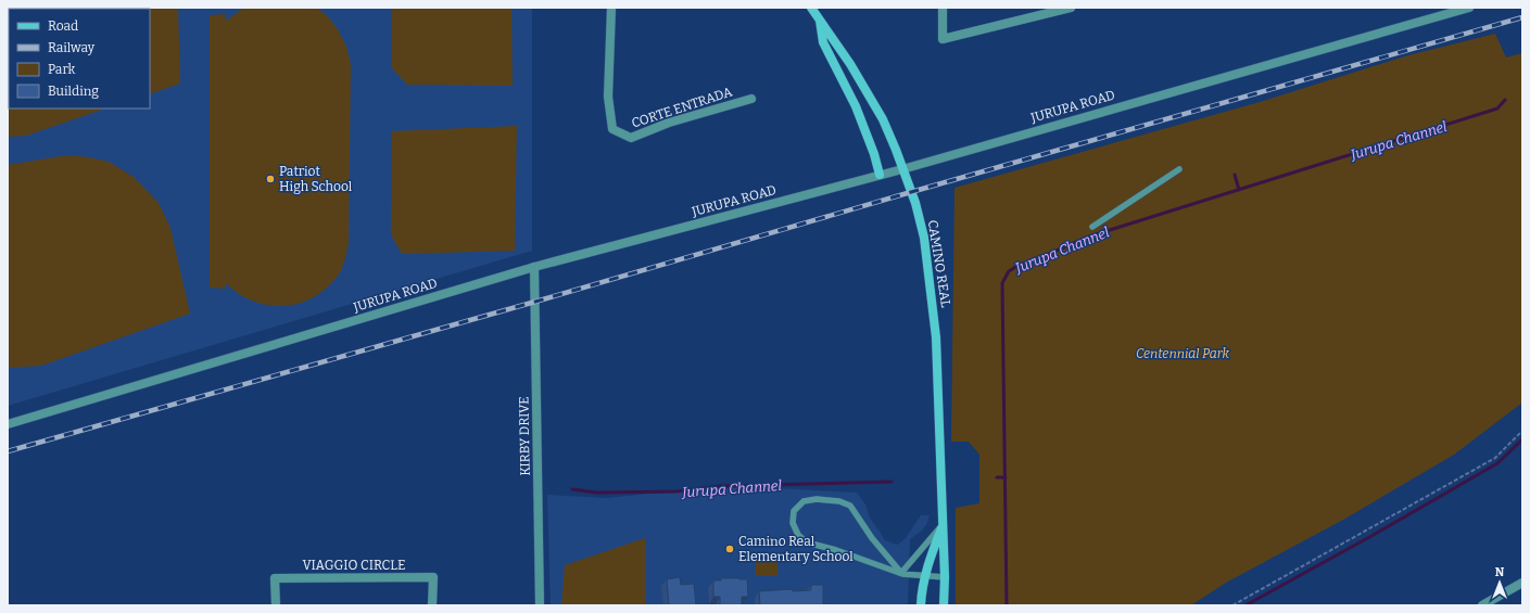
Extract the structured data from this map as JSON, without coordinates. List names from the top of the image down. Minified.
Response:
{"streets":{"main road":["CAMINO REAL"],"street":["JURUPA ROAD","CORTE ENTRADA","KIRBY DRIVE","VIAGGIO CIRCLE"]},"crossings":[["JURUPA ROAD","CAMINO REAL"],["JURUPA ROAD","KIRBY DRIVE"]],"water":["Jurupa Channel"],"parks":["Centennial Park"],"places":["Patriot High School","Camino Real Elementary School"],"legend":["Road","Railway","Park","Building"],"north":"top"}
